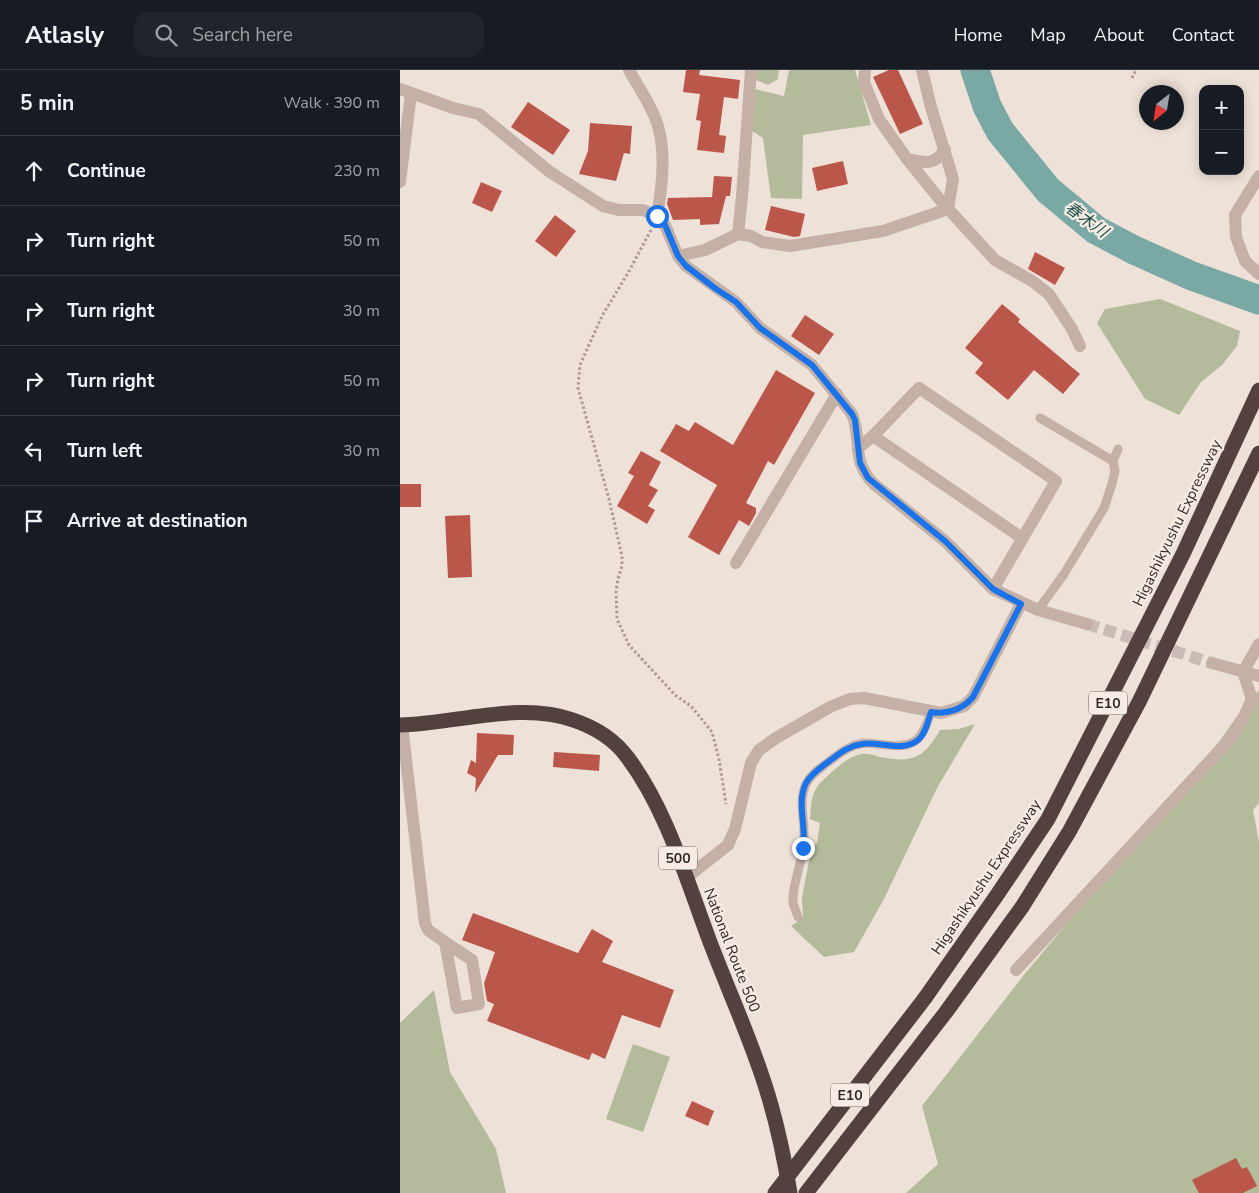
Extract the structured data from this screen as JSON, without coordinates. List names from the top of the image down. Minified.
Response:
{"streets":{"highway":["Higashikyushu Expressway","E10","500","National Route 500"]},"water":["春木川"],"north":"bottom left","page":{"header":"Atlasly","search":"Search here","nav":["Home","Map","About","Contact"],"heading":["5 min","Walk · 390 m"],"map_buttons":["+","−"],"list":[["Continue","230 m"],["Turn right","50 m"],["Turn right","30 m"],["Turn right","50 m"],["Turn left","30 m"],"Arrive at destination"]}}
